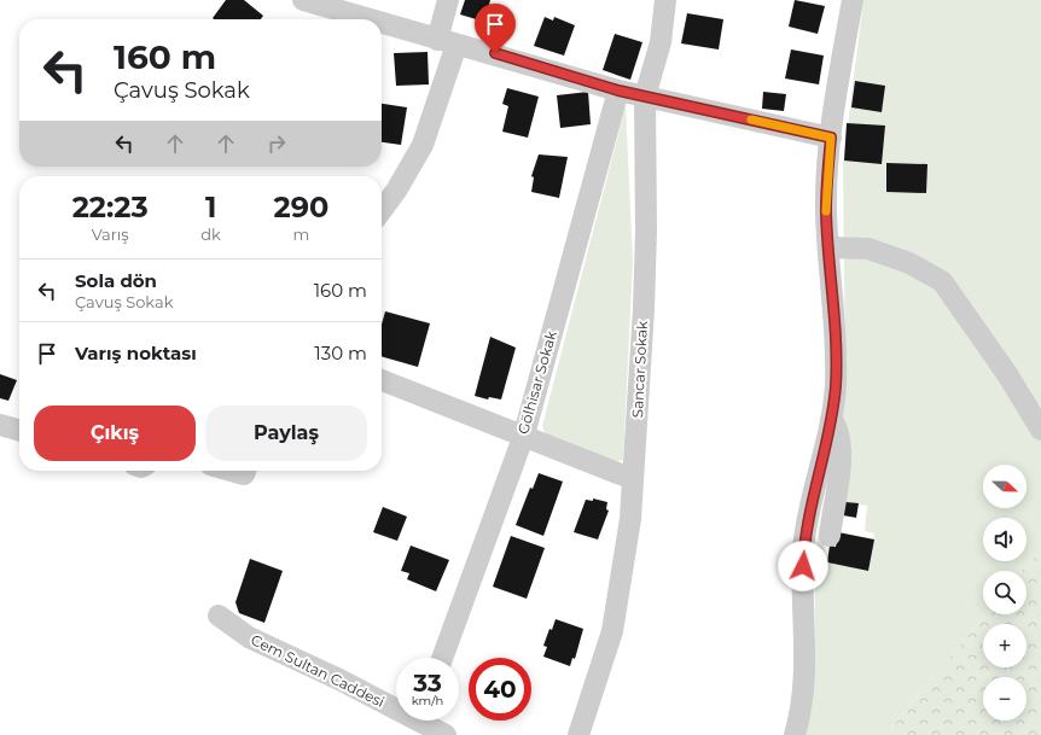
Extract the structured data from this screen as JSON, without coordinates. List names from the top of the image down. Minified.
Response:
{"streets":{"street":["Sancar Sokak","Gölhisar Sokak","Cem Sultan Caddesi"]},"north":"right","page":{"turn":["160 m","Çavuş Sokak"],"eta":["22:23","Varış","1","dk","290","m"],"list":[{"name":"Sola dön","note":"Çavuş Sokak","value":"160 m"},{"name":"Varış noktası","value":"130 m"}],"buttons":["Çıkış","Paylaş"],"map_buttons":["+","−"],"speed":"33 km/h","limit":"40"}}
